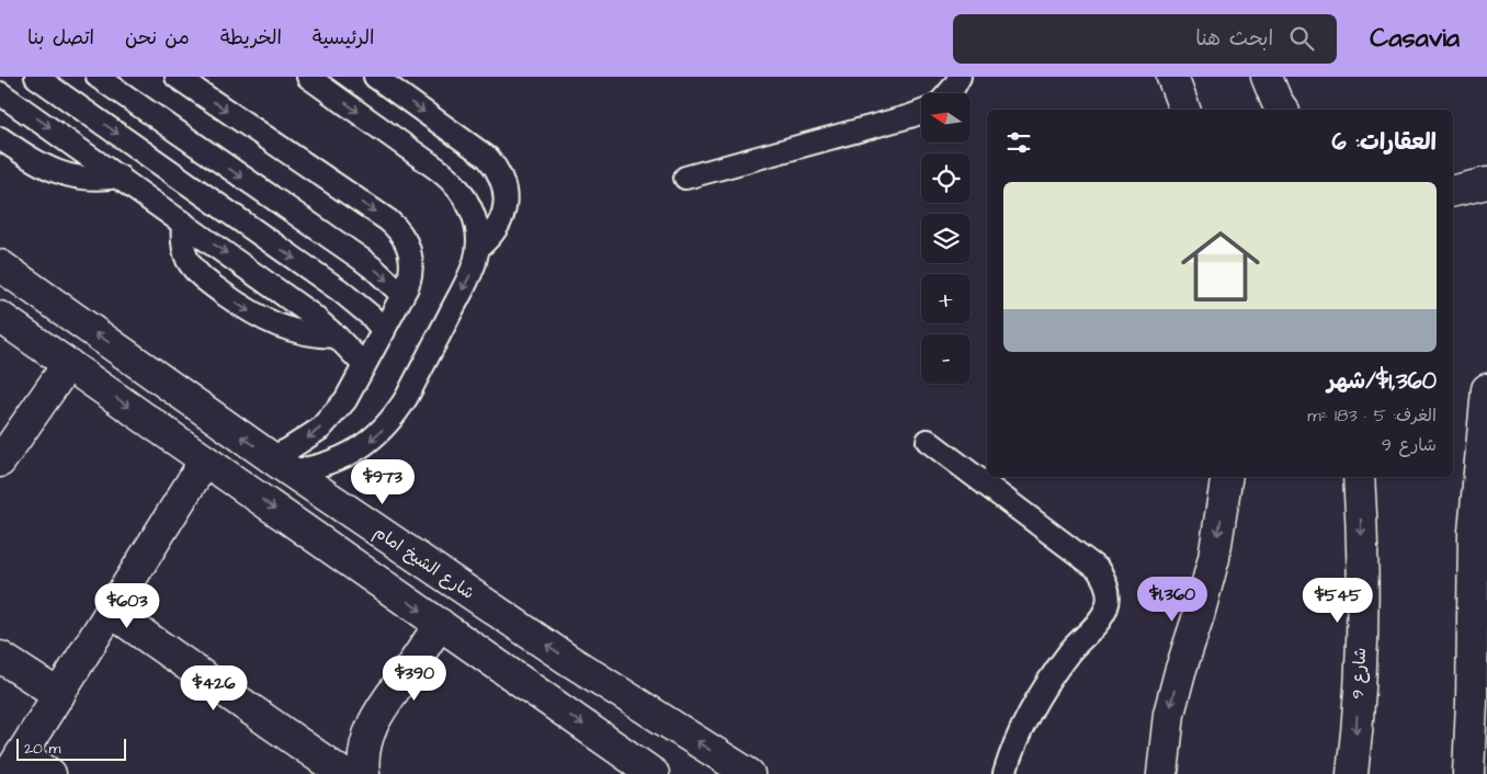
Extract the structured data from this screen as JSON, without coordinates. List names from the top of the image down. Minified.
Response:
{"streets":{"street":["شارع الشيخ امام","شارع 9"]},"scale_bar":"20 m","north":"left","page":{"header":"Casavia","search":"ابحث هنا","nav":["الرئيسية","الخريطة","من نحن","اتصل بنا"],"map_buttons":["+","−"],"heading":"العقارات: 6","list":[{"name":"$1,360/شهر","note":"الغرف: 5 · 183 m² · شارع 9"}],"price":["$973","$1,360","$545","$603","$390","$426"],"scale":"20 m"}}
